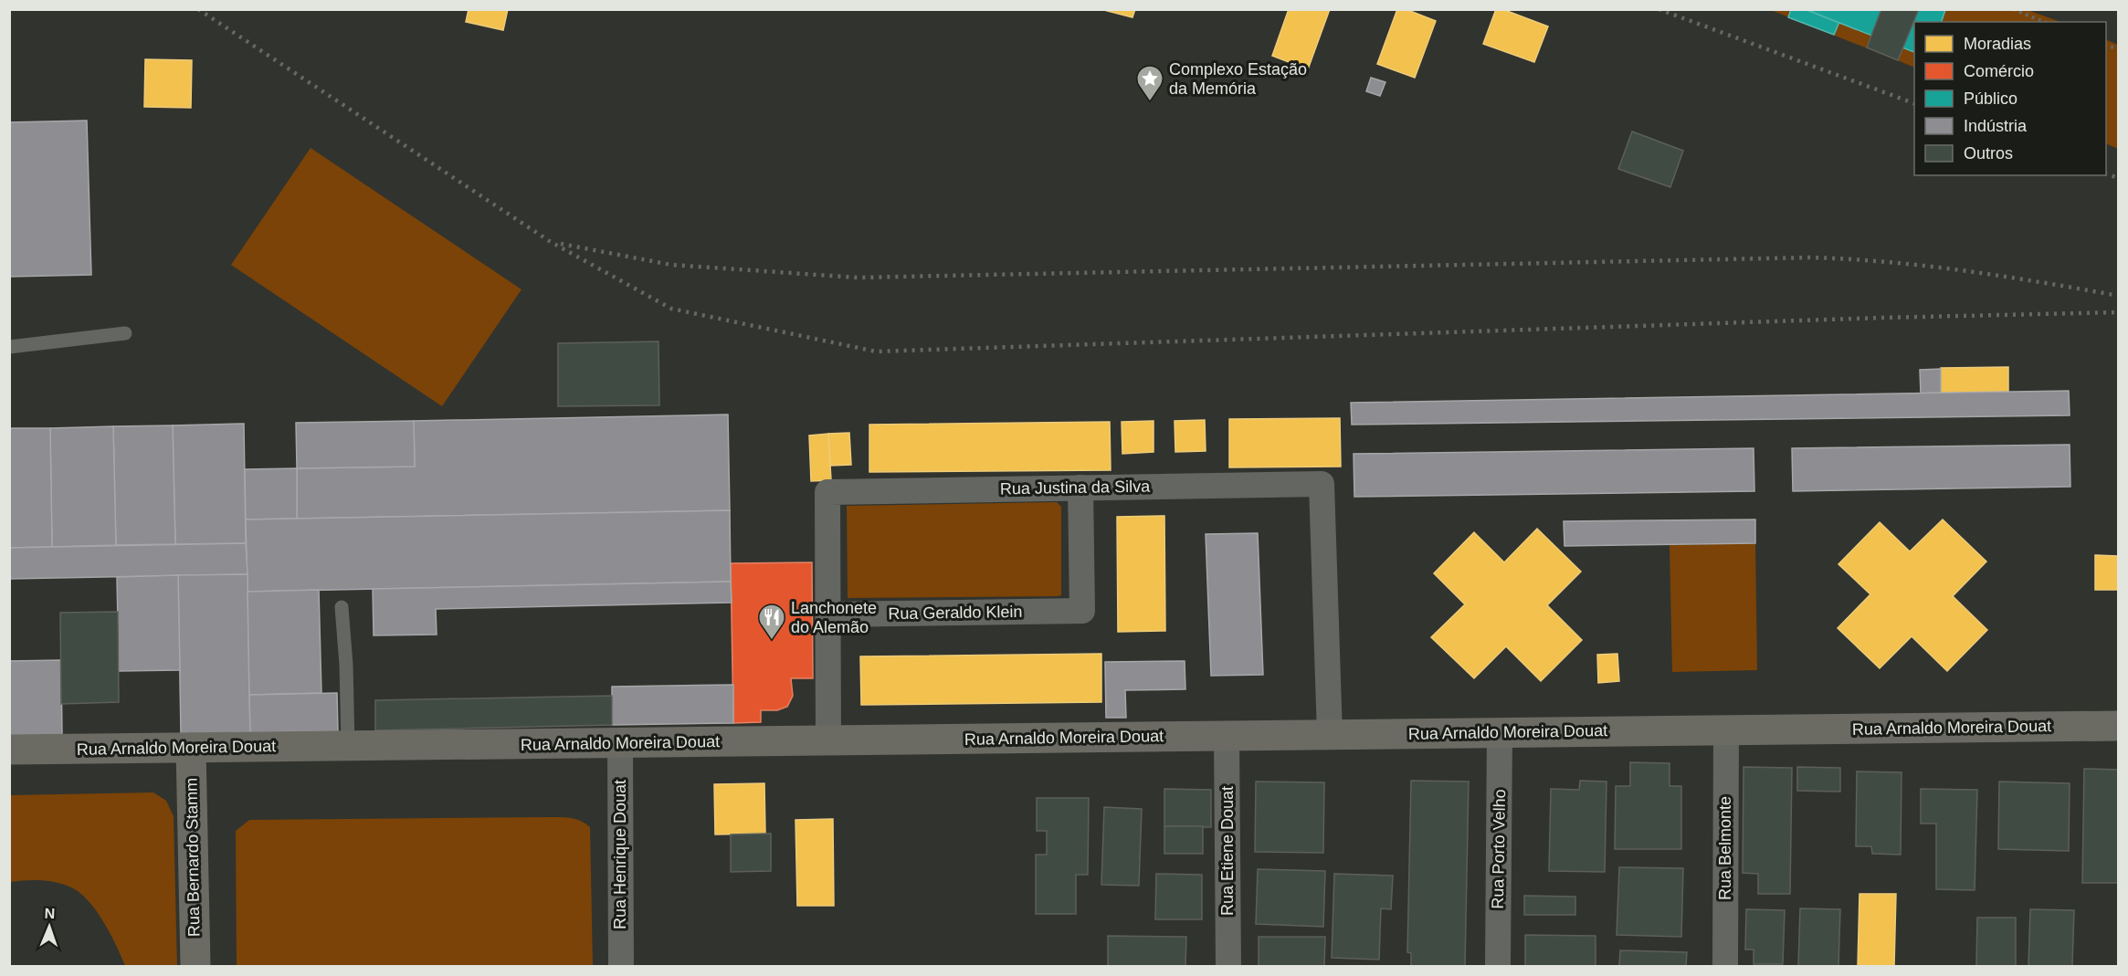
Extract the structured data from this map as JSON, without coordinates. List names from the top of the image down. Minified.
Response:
{"streets":{"street":["Rua Justina da Silva","Rua Geraldo Klein","Rua Arnaldo Moreira Douat","Rua Belmonte","Rua Porto Velho","Rua Etiene Douat","Rua Henrique Douat","Rua Bernardo Stamm"]},"crossings":[["Rua Justina da Silva","Rua Geraldo Klein"],["Rua Justina da Silva","Rua Arnaldo Moreira Douat"],["Rua Arnaldo Moreira Douat","Rua Belmonte"],["Rua Arnaldo Moreira Douat","Rua Porto Velho"],["Rua Arnaldo Moreira Douat","Rua Etiene Douat"],["Rua Arnaldo Moreira Douat","Rua Henrique Douat"],["Rua Arnaldo Moreira Douat","Rua Bernardo Stamm"]],"places":{"place":["Complexo Estação da Memória"],"restaurant":["Lanchonete do Alemão"]},"legend":["Moradias","Comércio","Público","Indústria","Outros"],"north":"top"}
